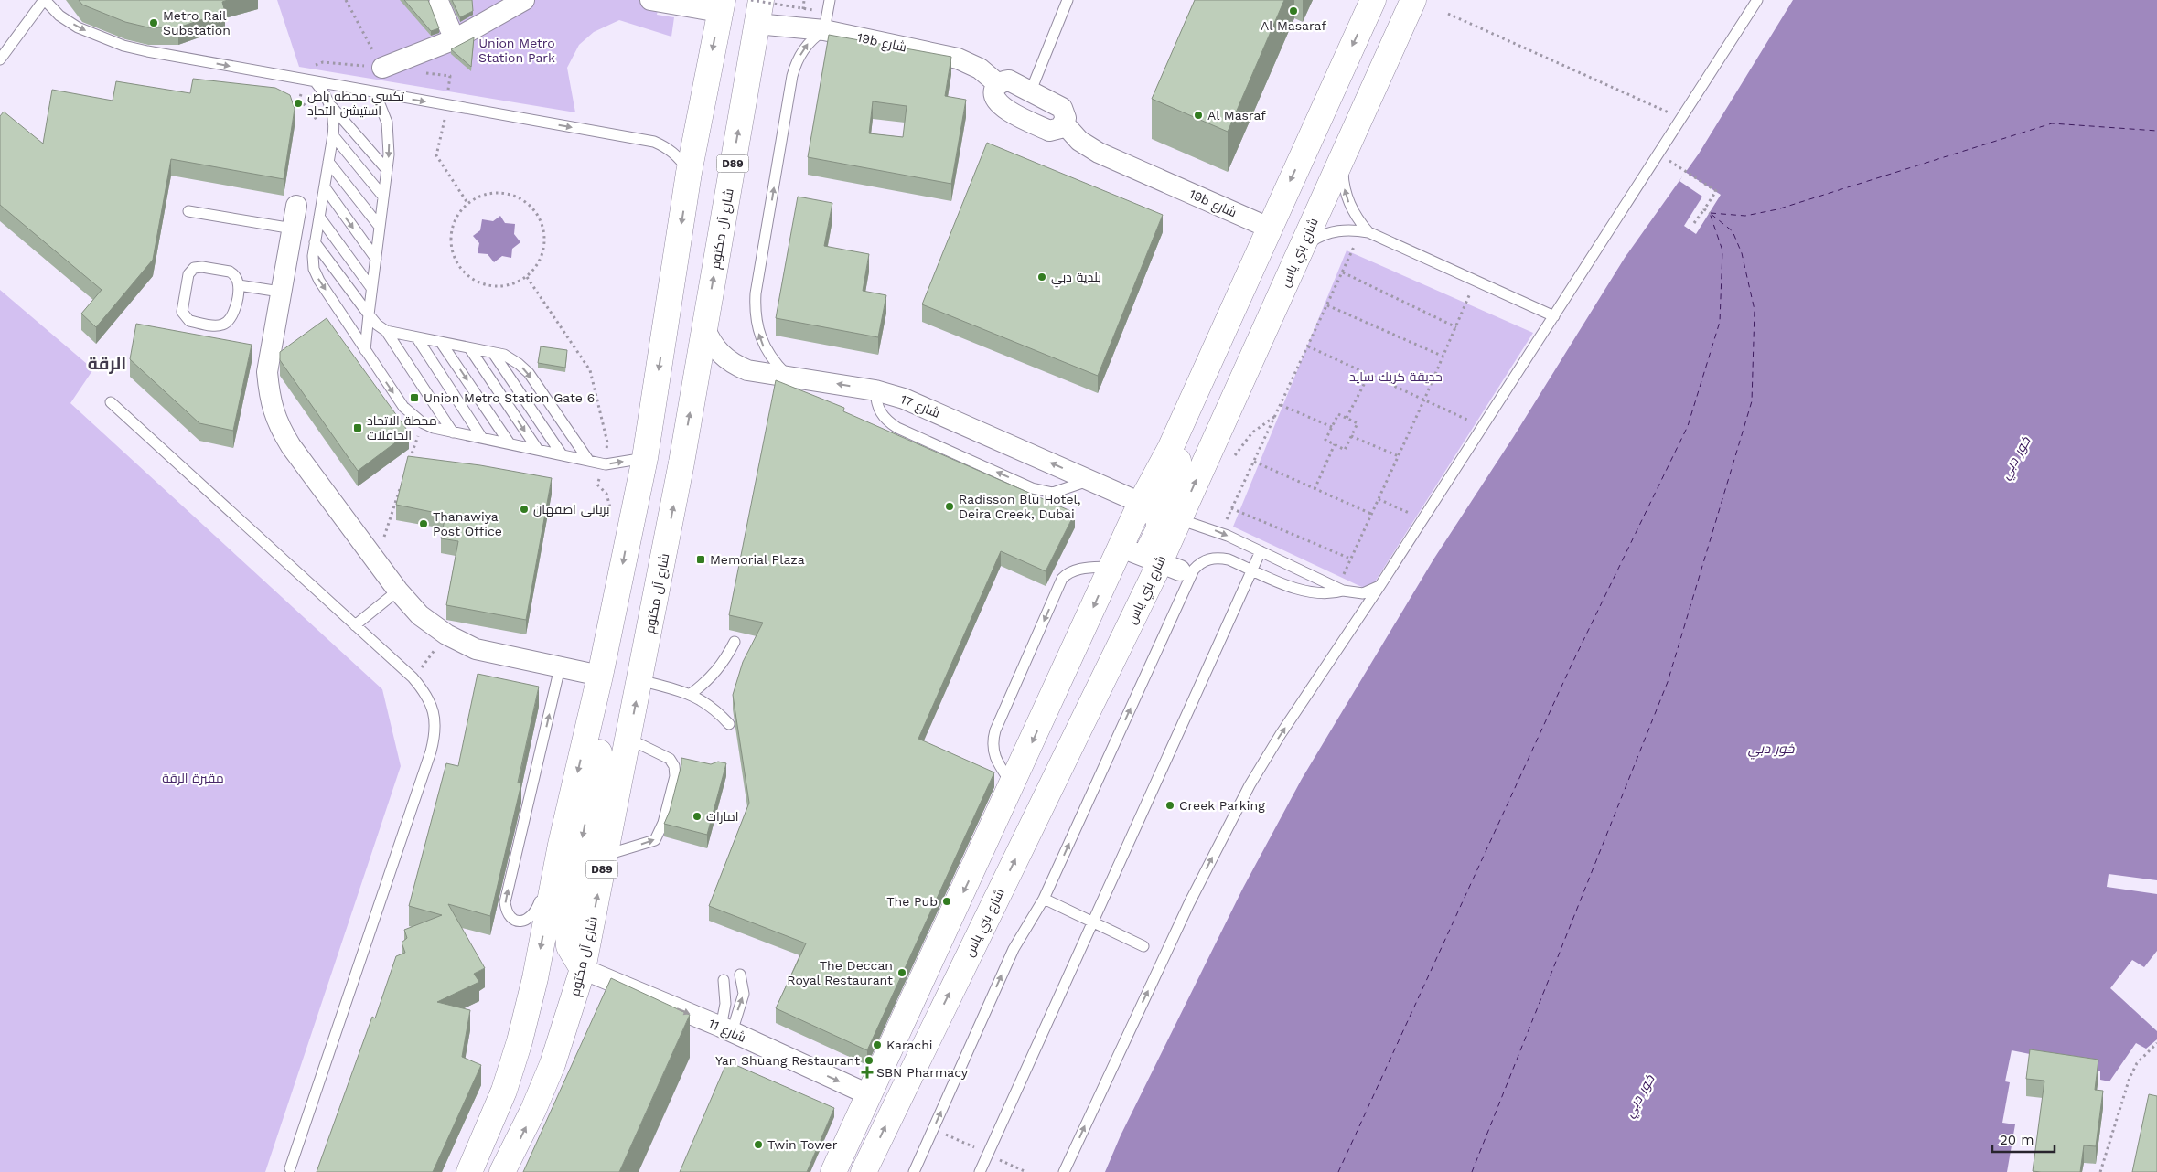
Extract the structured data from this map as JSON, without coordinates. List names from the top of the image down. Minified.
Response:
{"streets":{"main road":["D89","شارع آل مكتوم","شارع بني ياس"],"street":["19b شارع","شارع 17","شارع 11"]},"crossings":[["19b شارع","شارع آل مكتوم"],["شارع آل مكتوم","شارع 17"],["شارع آل مكتوم","شارع 11"]],"one_way":["شارع 17","شارع 11"],"districts":["الرقة"],"water":["خور دبي"],"parks":["Union Metro Station Park","حديقة كريك سايد","مقبرة الرقة"],"places":{"other":["Al Masaraf","Metro Rail Substation","تكسي محطه باص استيشن التحاد","Al Masraf","بلدية دبي","Radisson Blu Hotel, Deira Creek, Dubai","بریانی اصفهان","Thanawiya Post Office","Creek Parking","امارات","The Pub","The Deccan Royal Restaurant","Karachi","Yan Shuang Restaurant","Twin Tower"],"transit":["Union Metro Station Gate 6","محطة الاتحاد الحافلات","Memorial Plaza"],"health":["SBN Pharmacy"]},"scale_bar":"20 m"}
